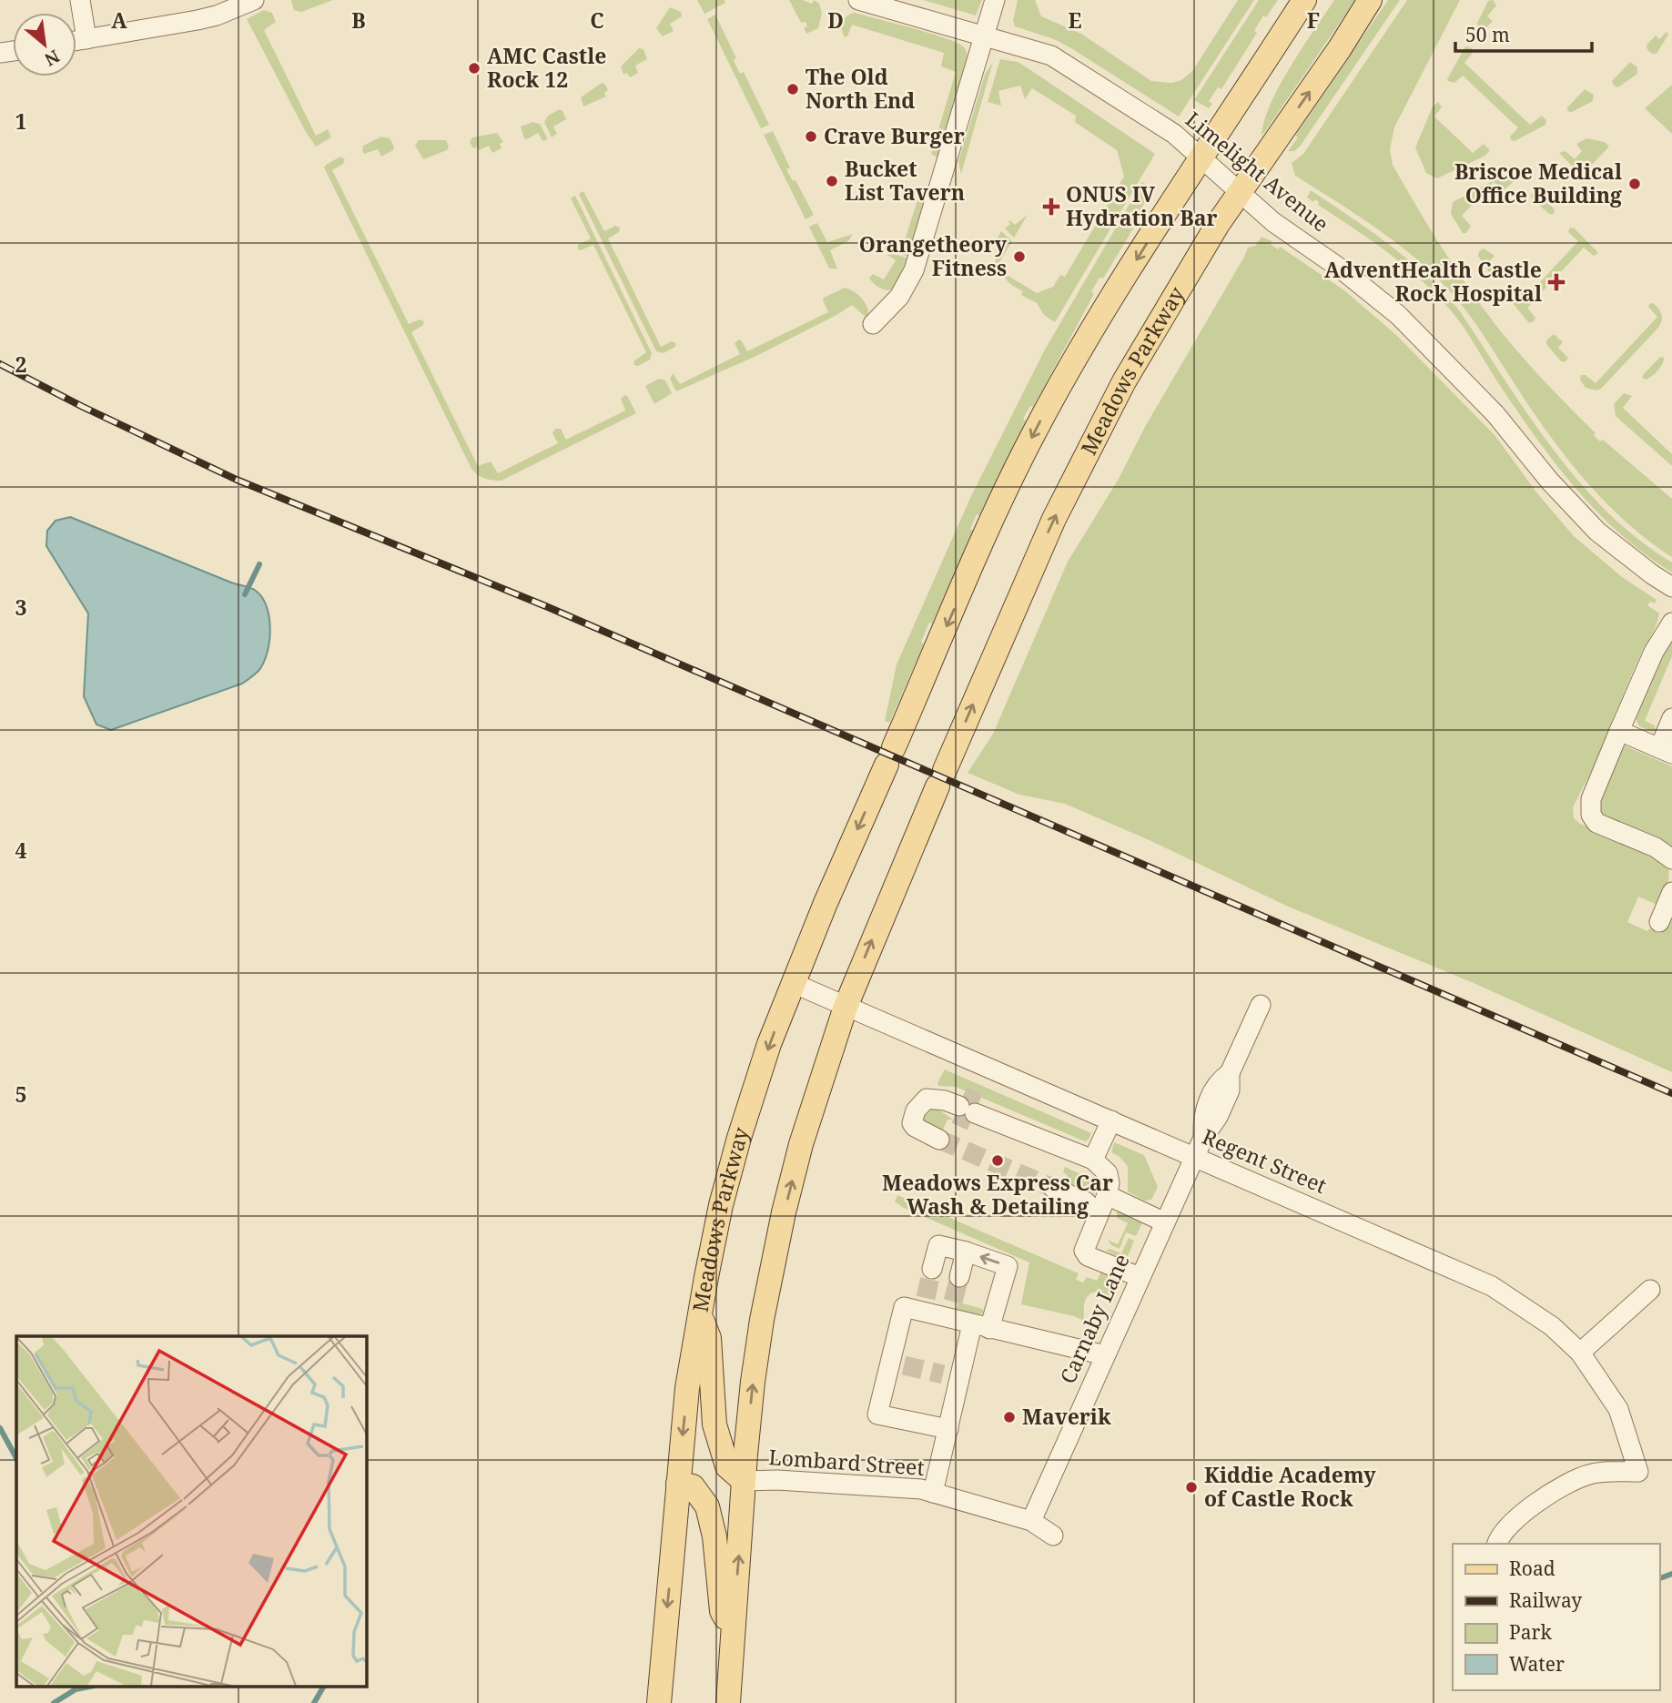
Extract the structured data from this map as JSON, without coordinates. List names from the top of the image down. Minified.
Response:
{"streets":{"main road":["Meadows Parkway"],"street":["Limelight Avenue","Regent Street","Carnaby Lane","Lombard Street"]},"crossings":[["Limelight Avenue","Meadows Parkway"],["Meadows Parkway","Regent Street"],["Meadows Parkway","Lombard Street"],["Regent Street","Carnaby Lane"],["Carnaby Lane","Lombard Street"]],"places":{"other":["AMC Castle Rock 12","The Old North End","Crave Burger","Bucket List Tavern","Briscoe Medical Office Building","Orangetheory Fitness","Meadows Express Car Wash & Detailing","Maverik","Kiddie Academy of Castle Rock"],"health":["ONUS IV Hydration Bar","AdventHealth Castle Rock Hospital"]},"legend":["Road","Railway","Park","Water"],"scale_bar":"50 m","north":"bottom right","grid":{"columns":["A","B","C","D","E","F"],"rows":["1","2","3","4","5"]}}
